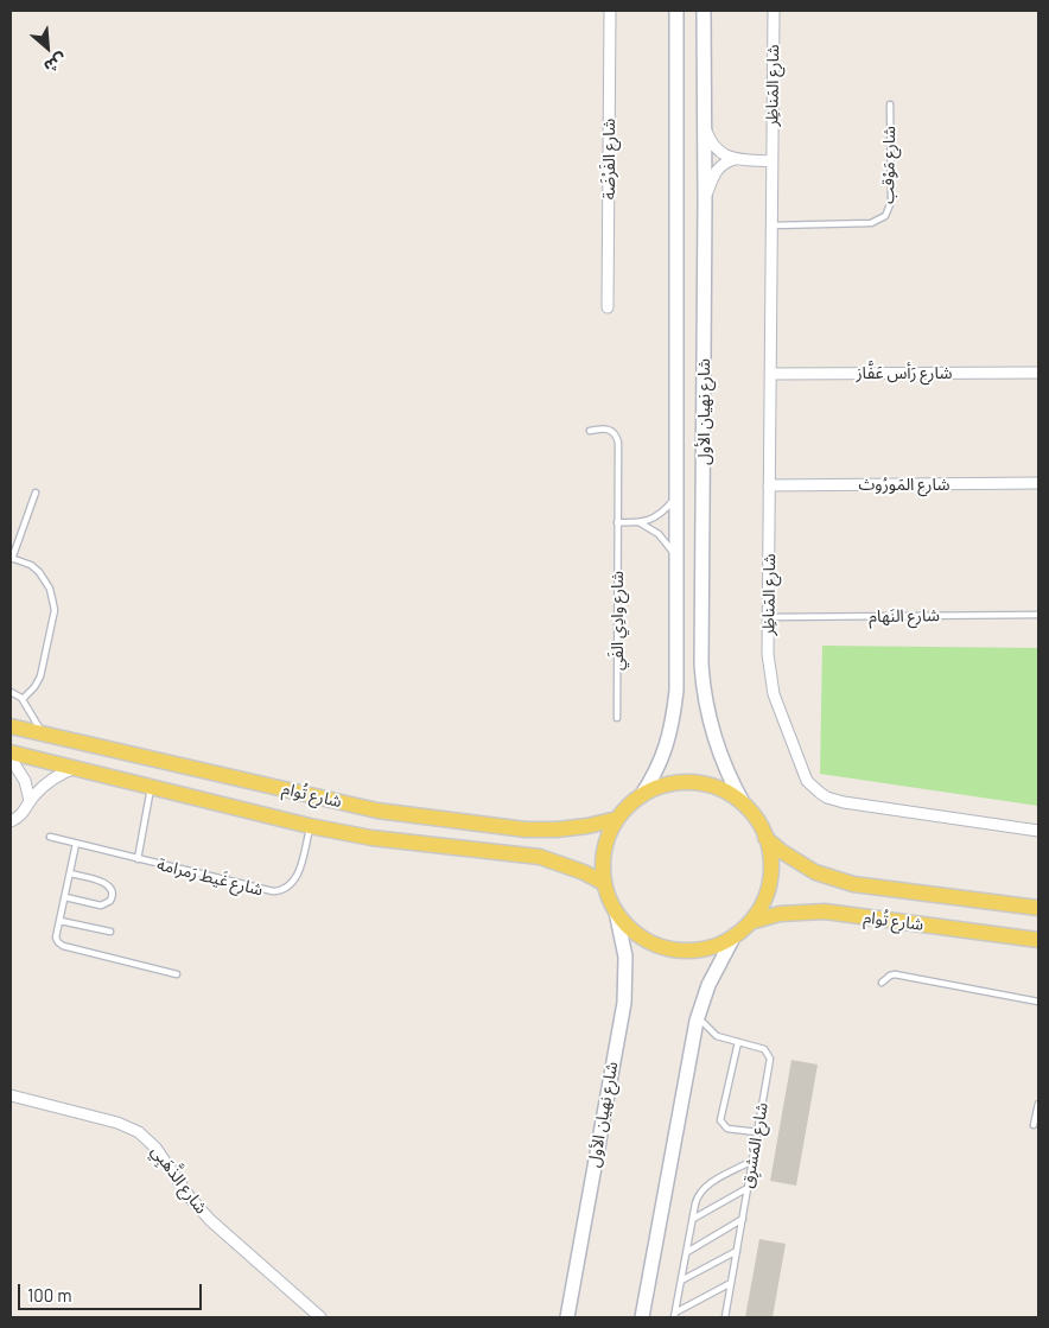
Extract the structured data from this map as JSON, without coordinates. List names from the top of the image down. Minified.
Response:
{"streets":{"main road":["شارع نهيان الأول","شارع تُوام"],"street":["شارع المَناظِر","شارع الفَرْضَة","شارع رَأس عَفَّاز","شارع المَورُوث","شارع الذَّهَبِي"],"lane":["شارع مَوْقب","شارع النَهام","شارع وادِي الفَي","شارع غَيط رَمرامة","شارع المَشرِق"]},"crossings":[["شارع المَناظِر","شارع مَوْقب"],["شارع المَناظِر","شارع رَأس عَفَّاز"],["شارع المَناظِر","شارع المَورُوث"],["شارع المَناظِر","شارع النَهام"],["شارع نهيان الأول","شارع تُوام"],["شارع تُوام","شارع غَيط رَمرامة"]],"scale_bar":"100 m","north":"bottom right"}
